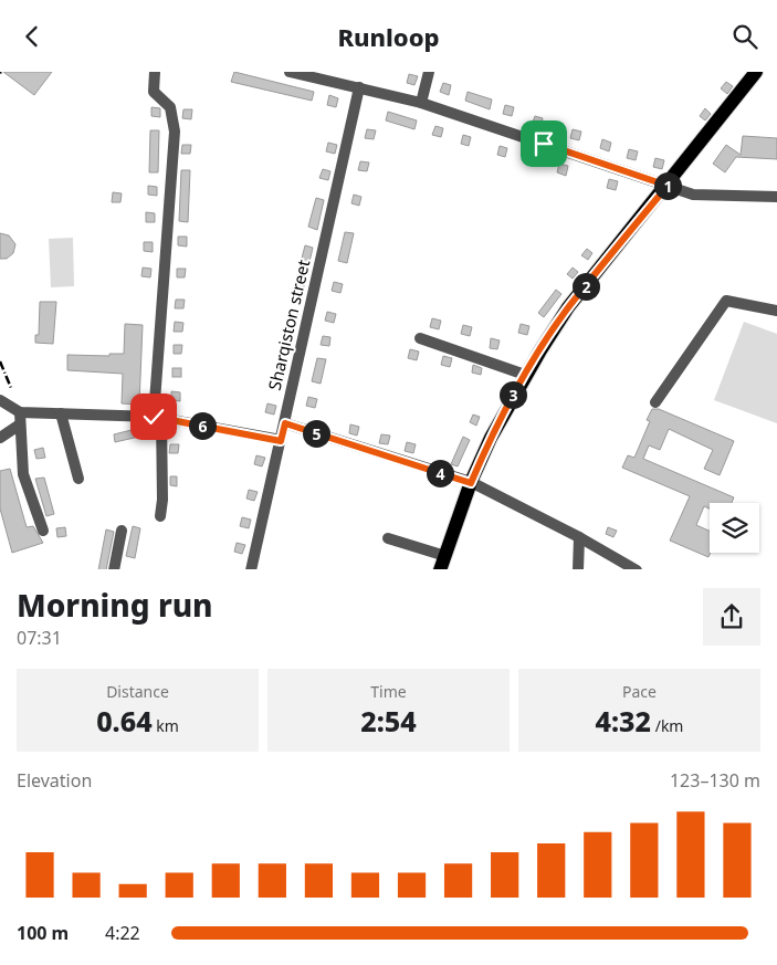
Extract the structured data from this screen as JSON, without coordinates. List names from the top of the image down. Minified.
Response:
{"streets":{"street":["Sharqiston street"]},"page":{"header":"Runloop","pins":["1","2","3","6","5","4"],"heading":["Morning run","07:31"],"stats":[["Distance","0.64 km"],["Time","2:54"],["Pace","4:32 /km"]],"chart":["Elevation","123–130 m"],"list":[{"name":"100 m","note":"4:22"}]}}
